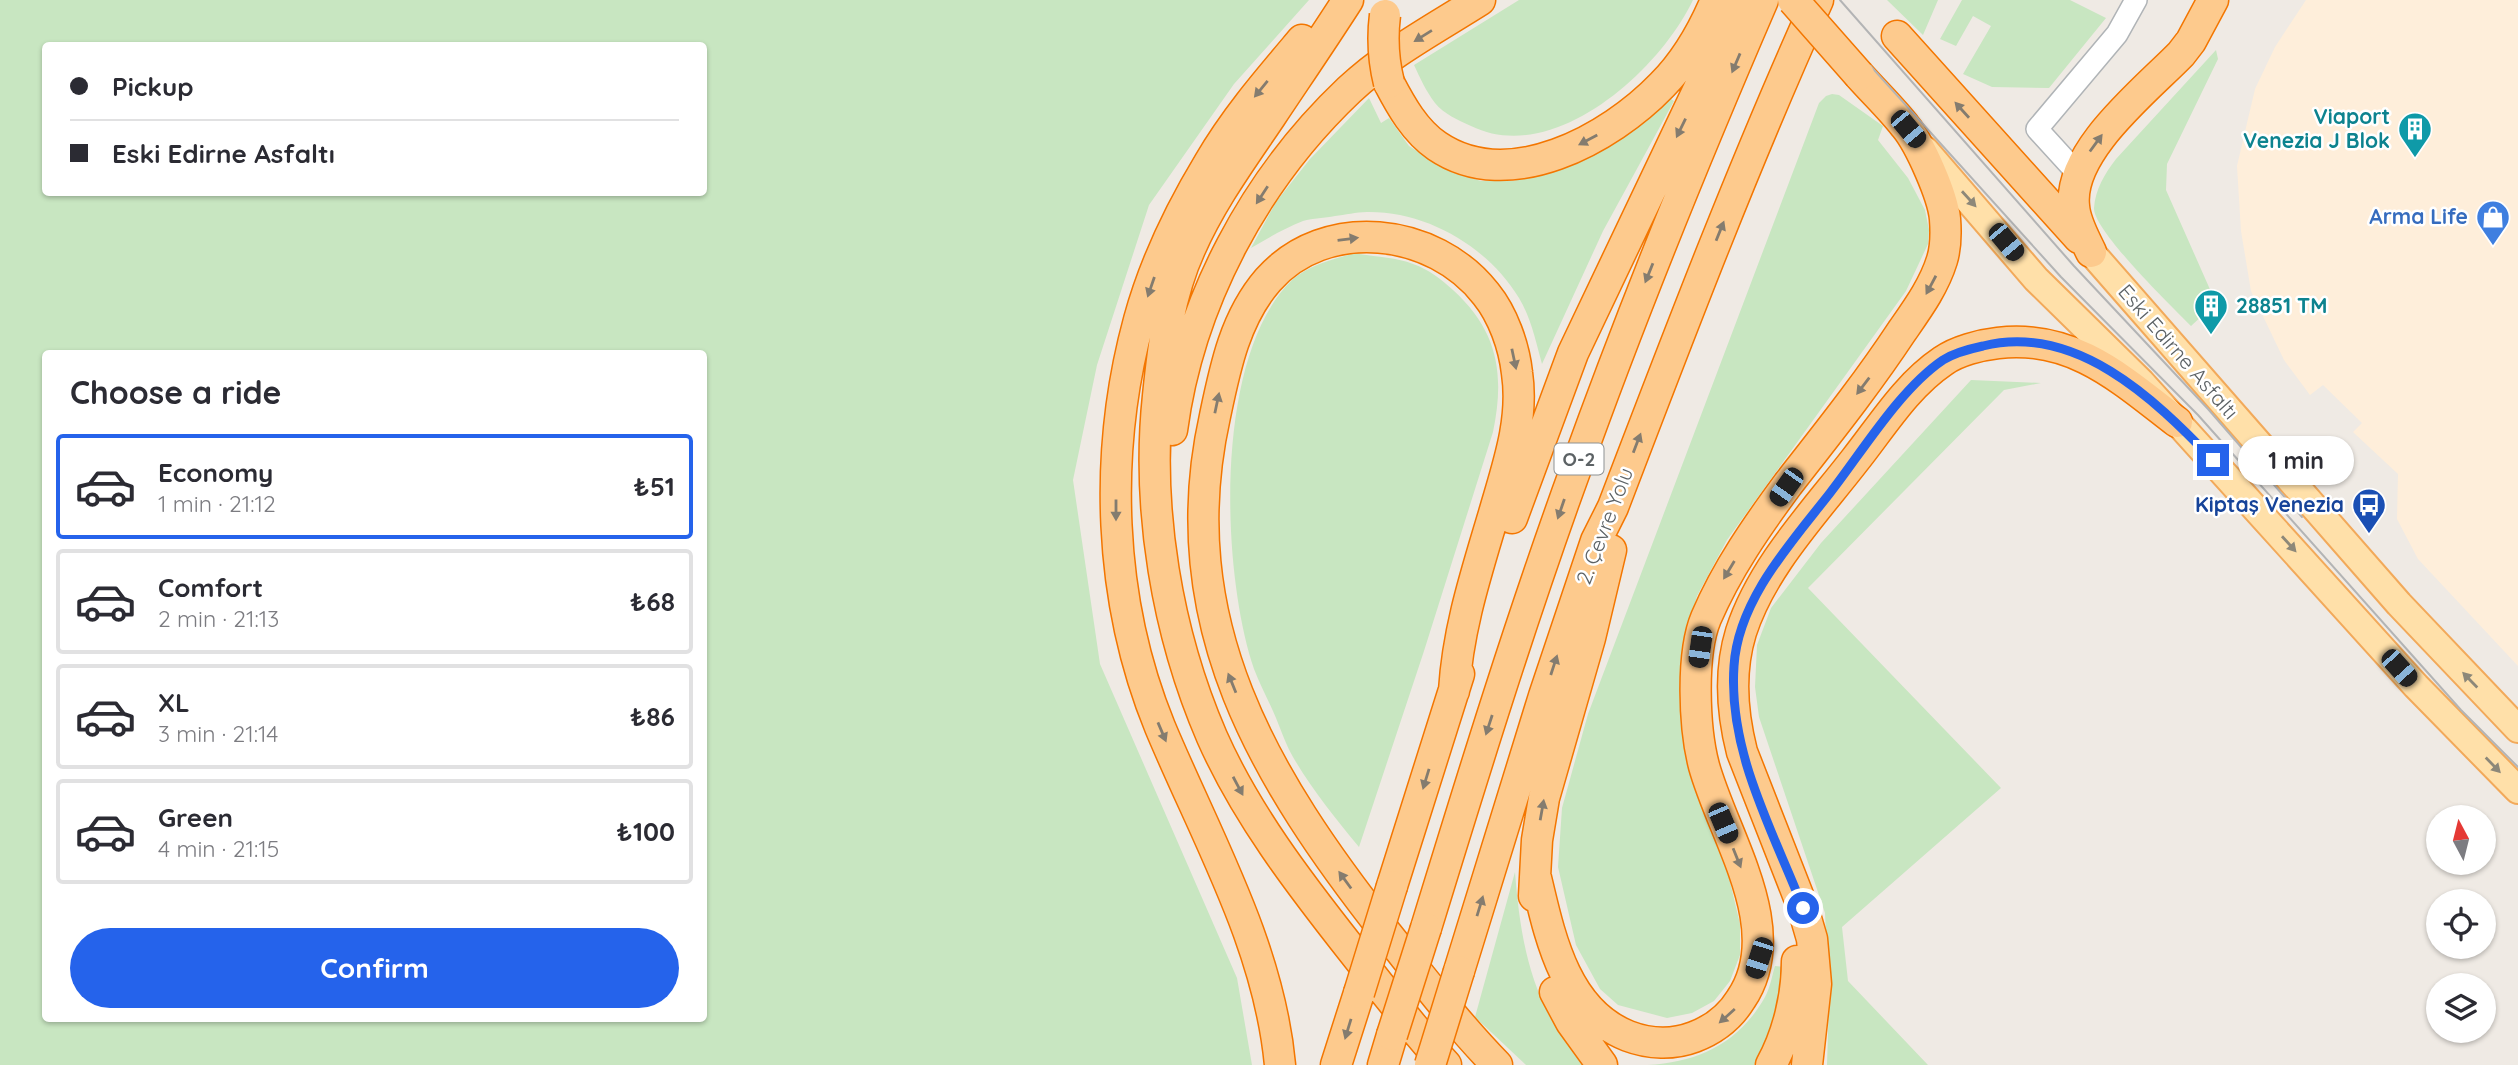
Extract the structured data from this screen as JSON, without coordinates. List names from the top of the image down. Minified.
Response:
{"streets":{"highway":["Eski Edirne Asfaltı","O-2","2. Çevre Yolu"]},"one_way":["Eski Edirne Asfaltı"],"places":{"building":["Viaport Venezia J Blok","28851 TM"],"shop":["Arma Life"],"bus stop":["Kiptaş Venezia"]},"north":"top","page":{"banner":["Pickup","Eski Edirne Asfaltı"],"heading":"Choose a ride","list":[{"name":"Economy","note":"1 min · 21:12","value":"₺51"},{"name":"Comfort","note":"2 min · 21:13","value":"₺68"},{"name":"XL","note":"3 min · 21:14","value":"₺86"},{"name":"Green","note":"4 min · 21:15","value":"₺100"}],"bubble":"1 min","buttons":"Confirm"}}
